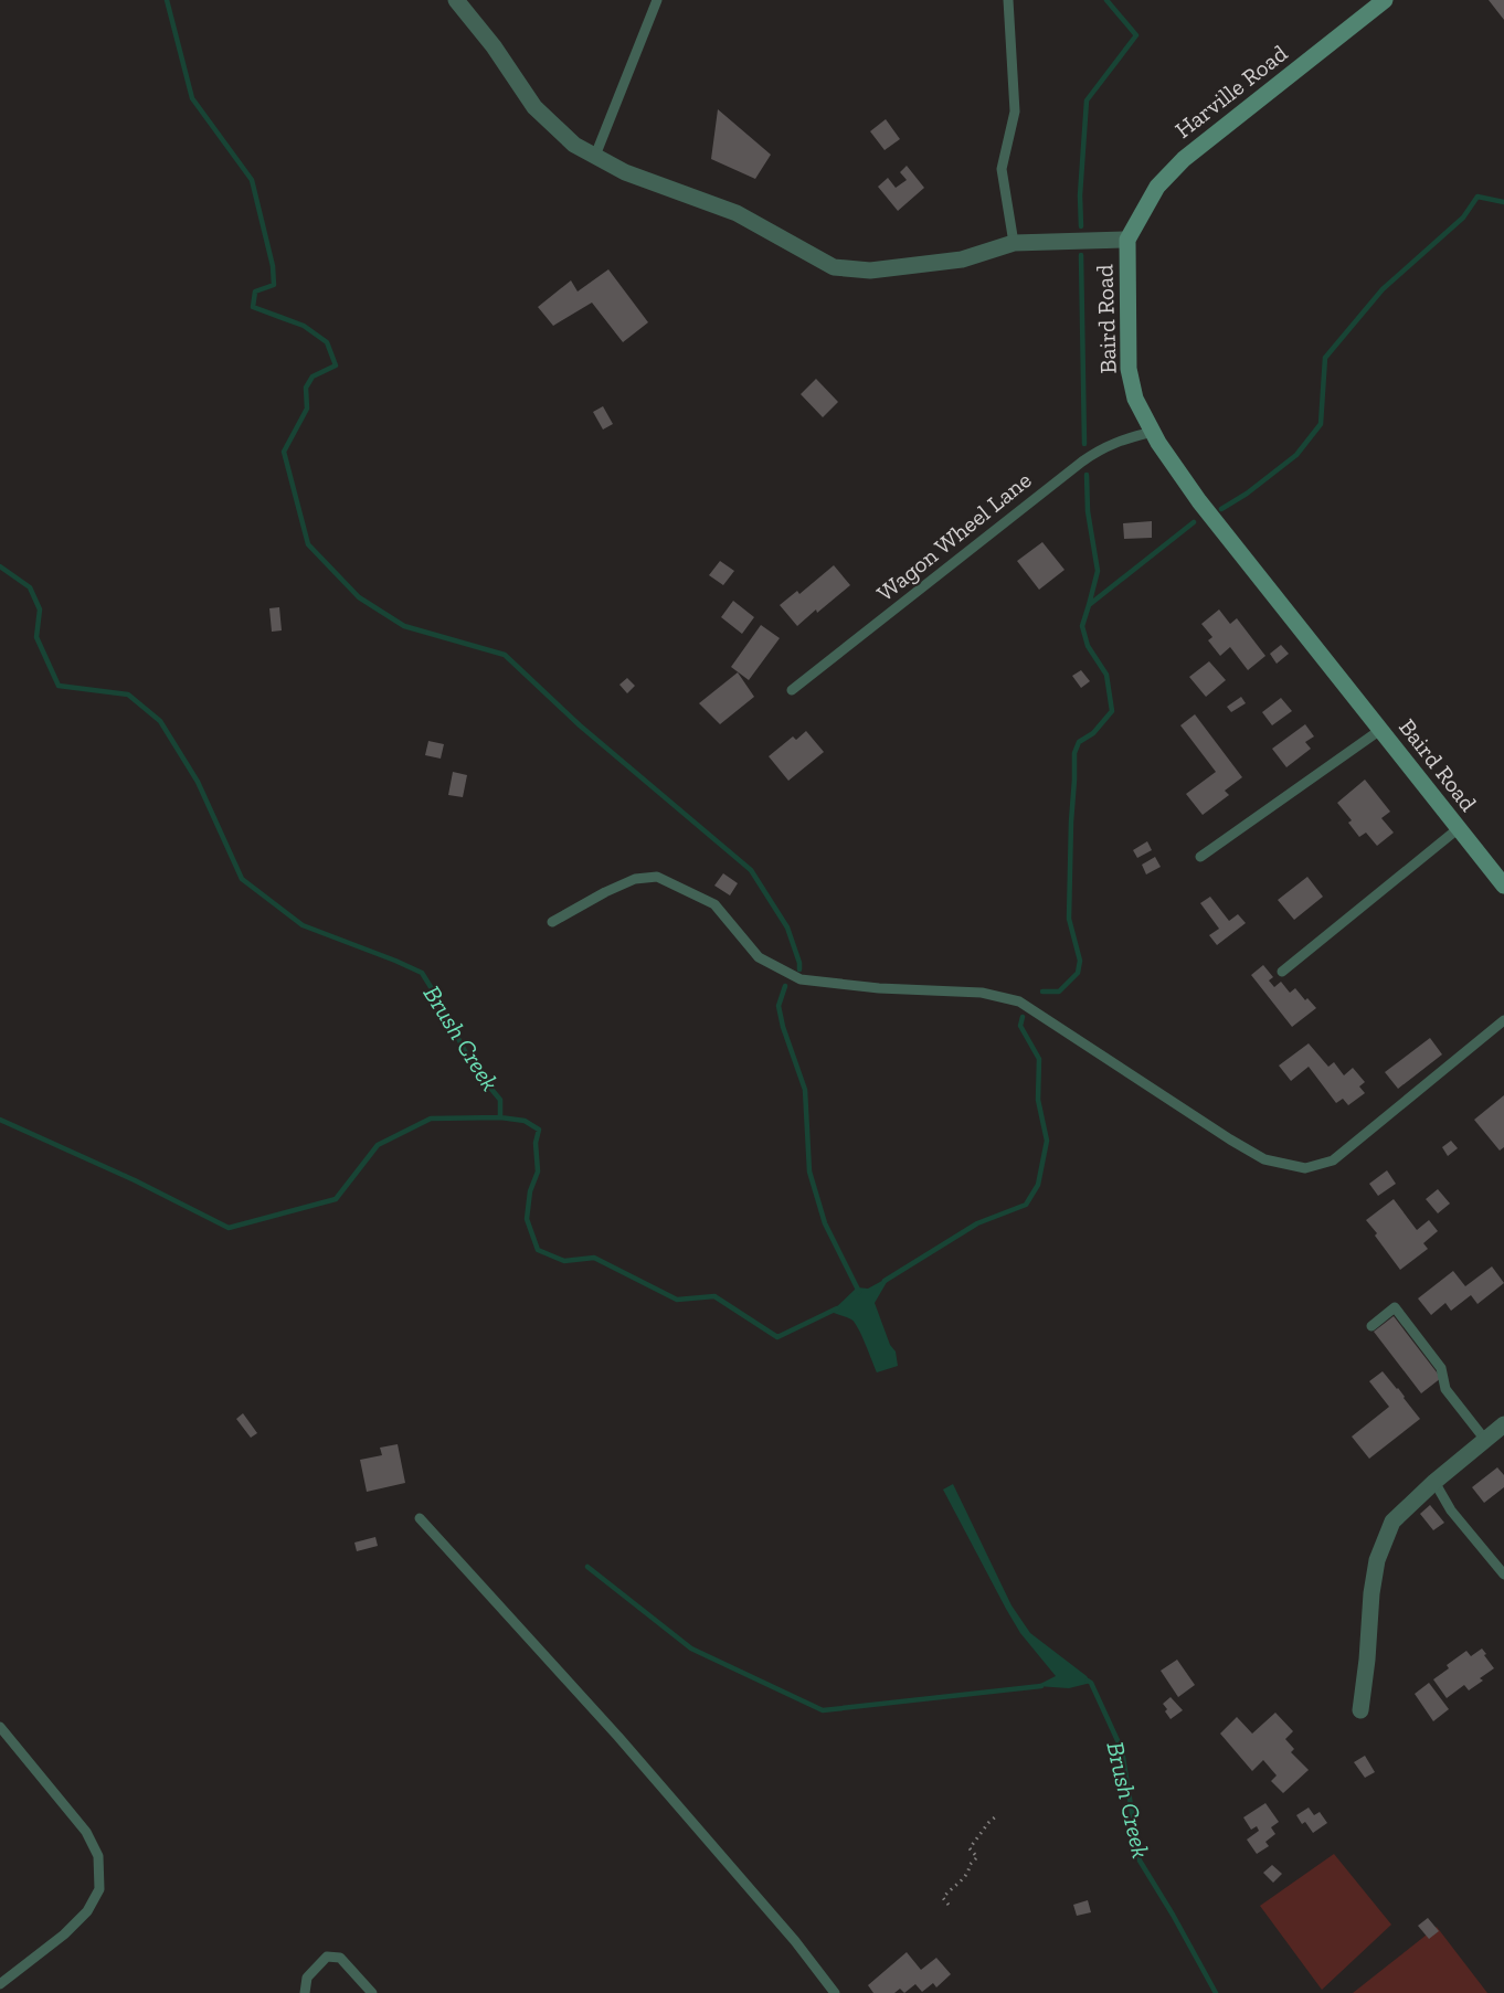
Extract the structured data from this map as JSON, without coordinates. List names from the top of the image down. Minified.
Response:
{"streets":{"street":["Harville Road","Baird Road"],"lane":["Wagon Wheel Lane"]},"crossings":[["Harville Road","Baird Road"],["Baird Road","Wagon Wheel Lane"]],"water":["Brush Creek"]}
